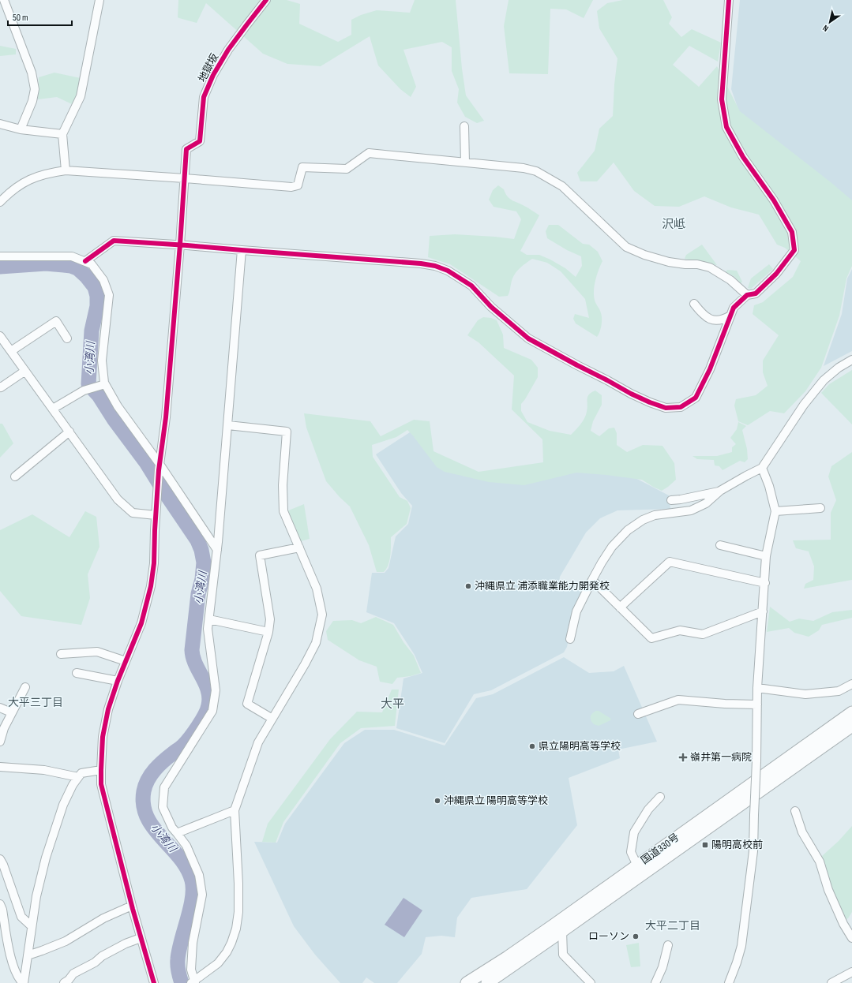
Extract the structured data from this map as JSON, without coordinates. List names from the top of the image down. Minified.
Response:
{"streets":{"highway":["国道330号"],"street":["地獄坂"]},"districts":["沢岻","大平三丁目","大平","大平二丁目"],"water":["小湾川"],"places":{"other":["沖縄県立 浦添職業能力開発校","県立陽明高等学校","沖縄県立 陽明高等学校","ローソン"],"health":["嶺井第一病院"],"transit":["陽明高校前"]},"scale_bar":"50 m","north":"bottom left"}
